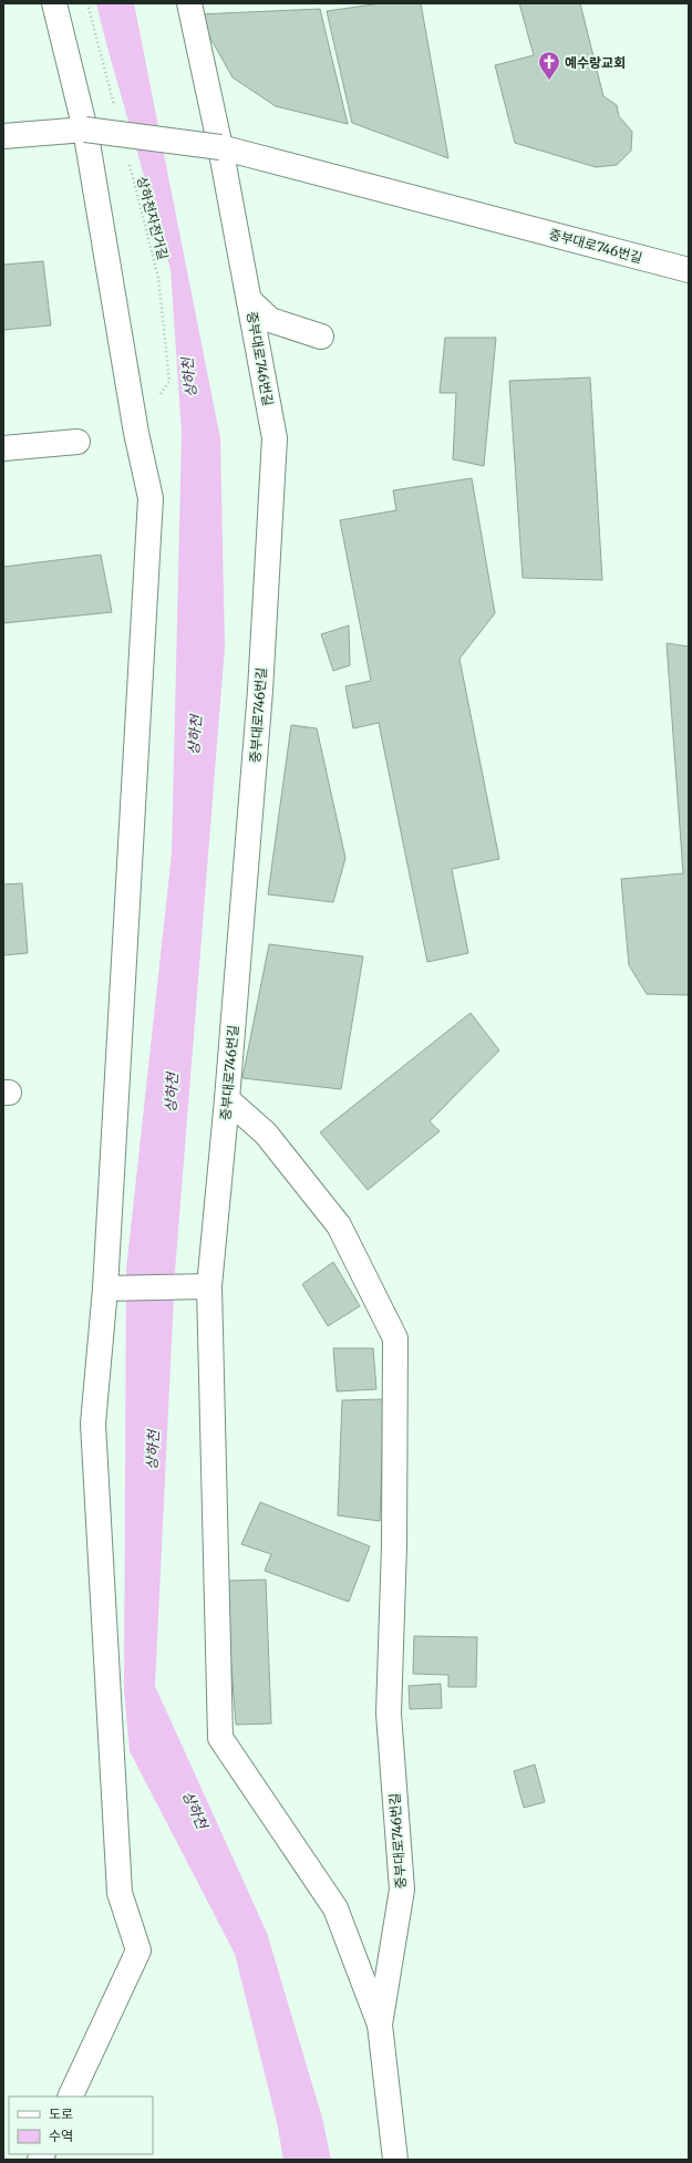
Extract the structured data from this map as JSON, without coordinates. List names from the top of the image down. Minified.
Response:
{"streets":{"street":["중부대로746번길"],"path":["상하천자전거길"]},"water":["상하천"],"places":{"church":["예수랑교회"]},"legend":["도로","수역"]}
